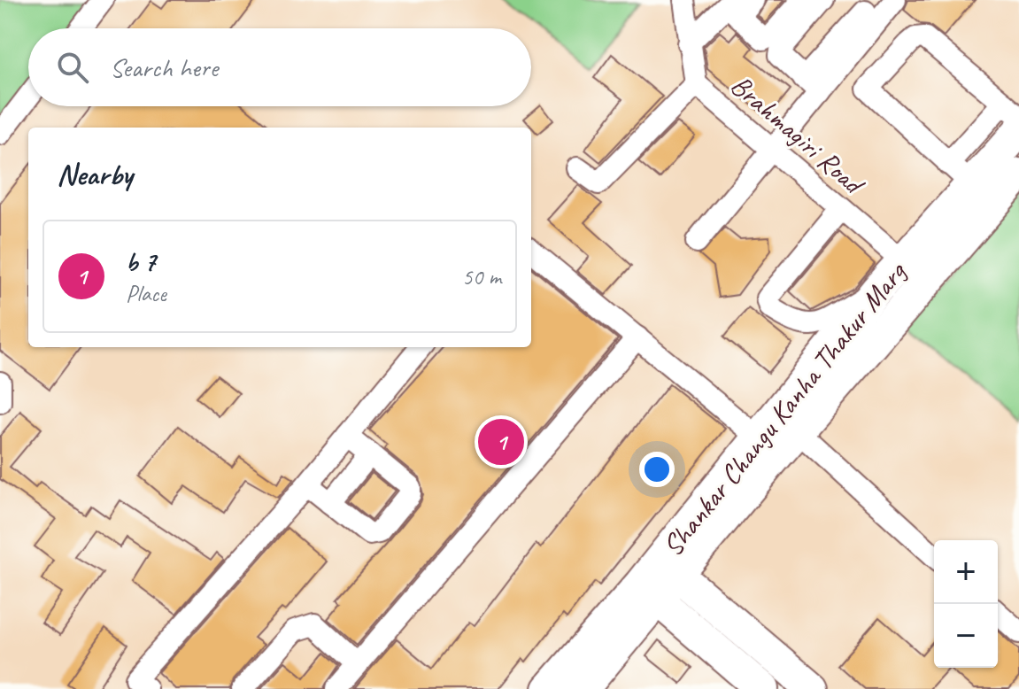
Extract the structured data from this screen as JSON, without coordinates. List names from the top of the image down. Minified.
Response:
{"streets":{"street":["Brahmagiri Road","Shankar Changu Kanha Thakur Marg"]},"crossings":[["Brahmagiri Road","Shankar Changu Kanha Thakur Marg"]],"page":{"search":"Search here","heading":"Nearby","list":[{"mark":"1","name":"b 7","note":"Place","value":"50 m"}],"pins":"1","map_buttons":["+","−"]}}
